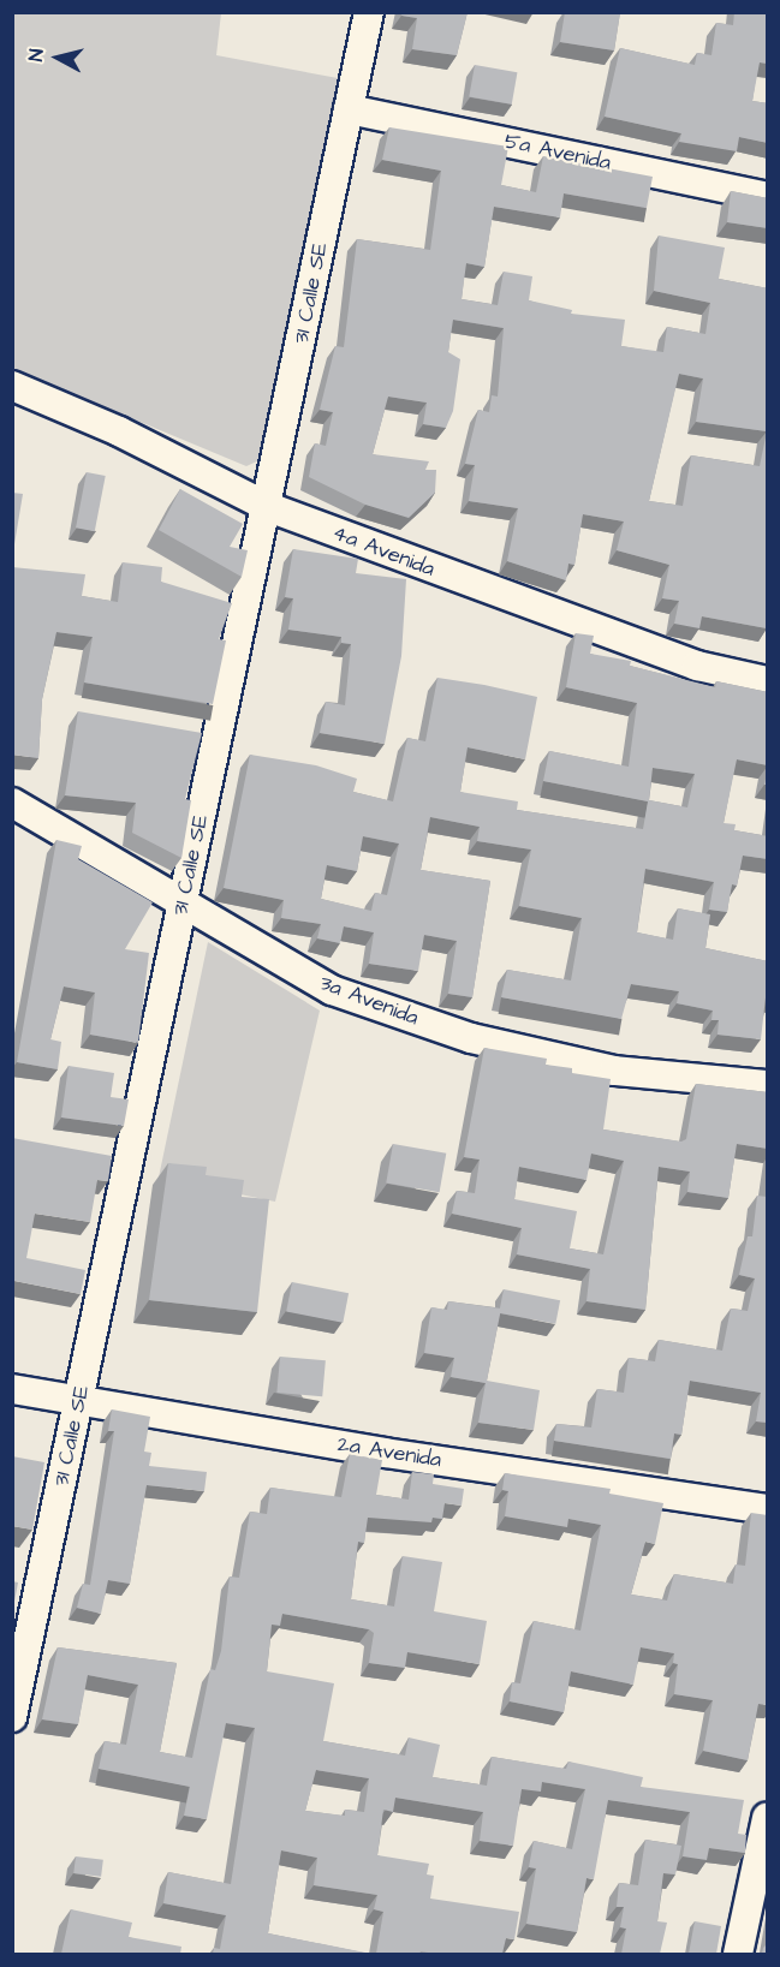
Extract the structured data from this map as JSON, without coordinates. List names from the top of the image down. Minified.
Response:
{"streets":{"street":["5a Avenida","31 Calle SE","4a Avenida","3a Avenida","2a Avenida"]},"crossings":[["5a Avenida","31 Calle SE"],["31 Calle SE","4a Avenida"],["31 Calle SE","3a Avenida"],["31 Calle SE","2a Avenida"]],"north":"left"}
